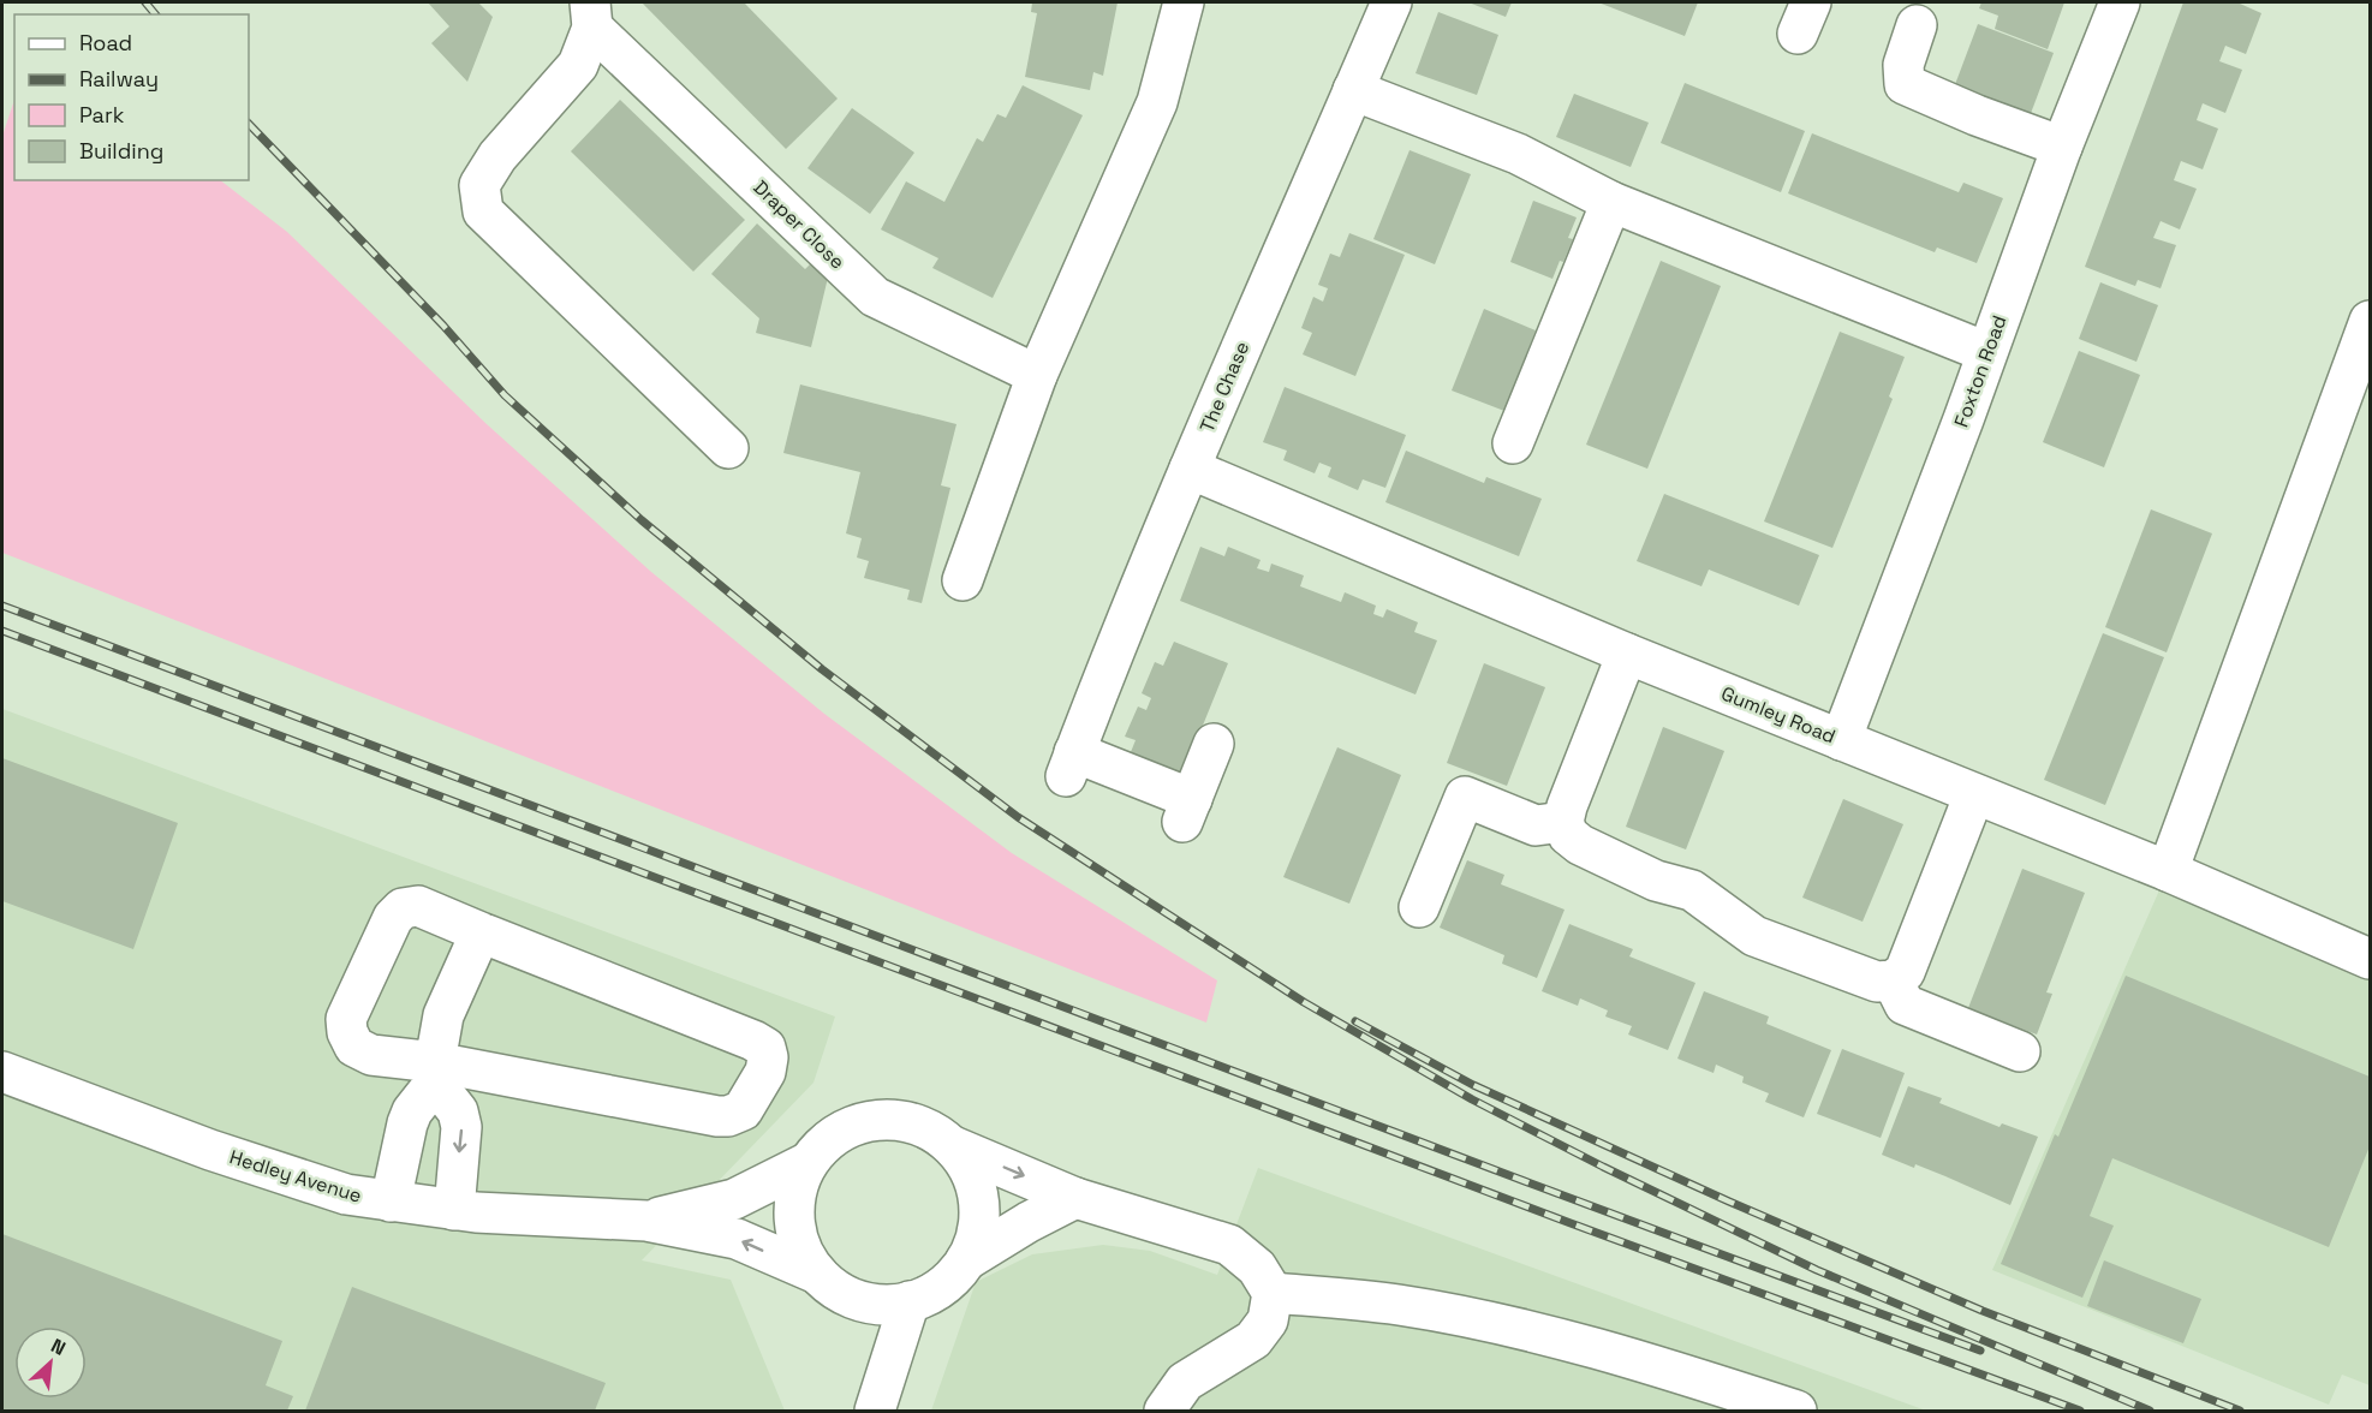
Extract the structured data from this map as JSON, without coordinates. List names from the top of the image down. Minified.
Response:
{"streets":{"street":["Draper Close","Foxton Road","The Chase","Gumley Road","Hedley Avenue"]},"crossings":[["Foxton Road","Gumley Road"],["The Chase","Gumley Road"]],"legend":["Road","Railway","Park","Building"],"north":"top right"}
